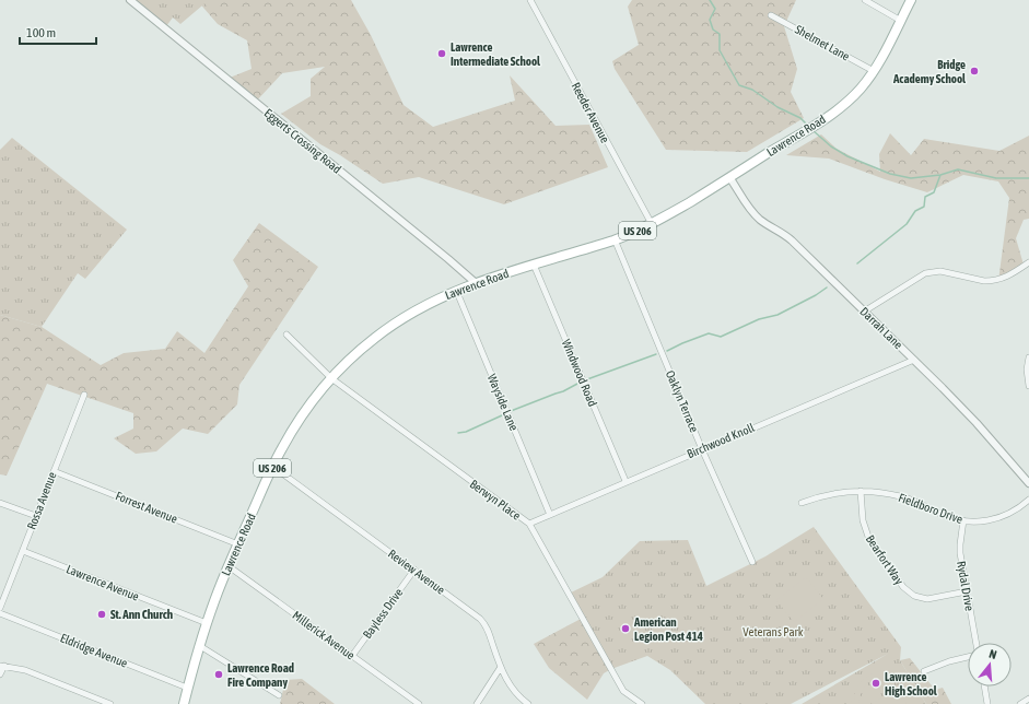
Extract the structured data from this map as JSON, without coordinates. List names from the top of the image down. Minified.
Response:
{"streets":{"main road":["Lawrence Road","US 206"],"street":["Shelmet Lane","Reeder Avenue","Eggerts Crossing Road","Darrah Lane","Windwood Road","Oaklyn Terrace","Wayside Lane","Birchwood Knoll","Berwyn Place","Rossa Avenue","Forrest Avenue","Fieldboro Drive","Bearfort Way","Review Avenue","Lawrence Avenue","Rydal Drive","Bayless Drive","Millerick Avenue","Eldridge Avenue"]},"crossings":[["Shelmet Lane","Lawrence Road"],["Reeder Avenue","Lawrence Road"],["Lawrence Road","Eggerts Crossing Road"],["Lawrence Road","Darrah Lane"],["Lawrence Road","Windwood Road"],["Lawrence Road","Oaklyn Terrace"],["Lawrence Road","Wayside Lane"],["Lawrence Road","Berwyn Place"],["Lawrence Road","Forrest Avenue"],["Lawrence Road","Review Avenue"],["Lawrence Road","Lawrence Avenue"],["Lawrence Road","Millerick Avenue"],["Lawrence Road","Eldridge Avenue"],["Darrah Lane","Birchwood Knoll"],["Windwood Road","Birchwood Knoll"],["Oaklyn Terrace","Birchwood Knoll"],["Wayside Lane","Birchwood Knoll"],["Birchwood Knoll","Berwyn Place"],["Rossa Avenue","Forrest Avenue"],["Rossa Avenue","Lawrence Avenue"],["Fieldboro Drive","Bearfort Way"],["Fieldboro Drive","Rydal Drive"],["Bearfort Way","Rydal Drive"],["Review Avenue","Bayless Drive"],["Bayless Drive","Millerick Avenue"]],"parks":["Veterans Park"],"places":["Lawrence Intermediate School","Bridge Academy School","St. Ann Church","American Legion Post 414","Lawrence Road Fire Company","Lawrence High School"],"scale_bar":"100 m","north":"top"}
